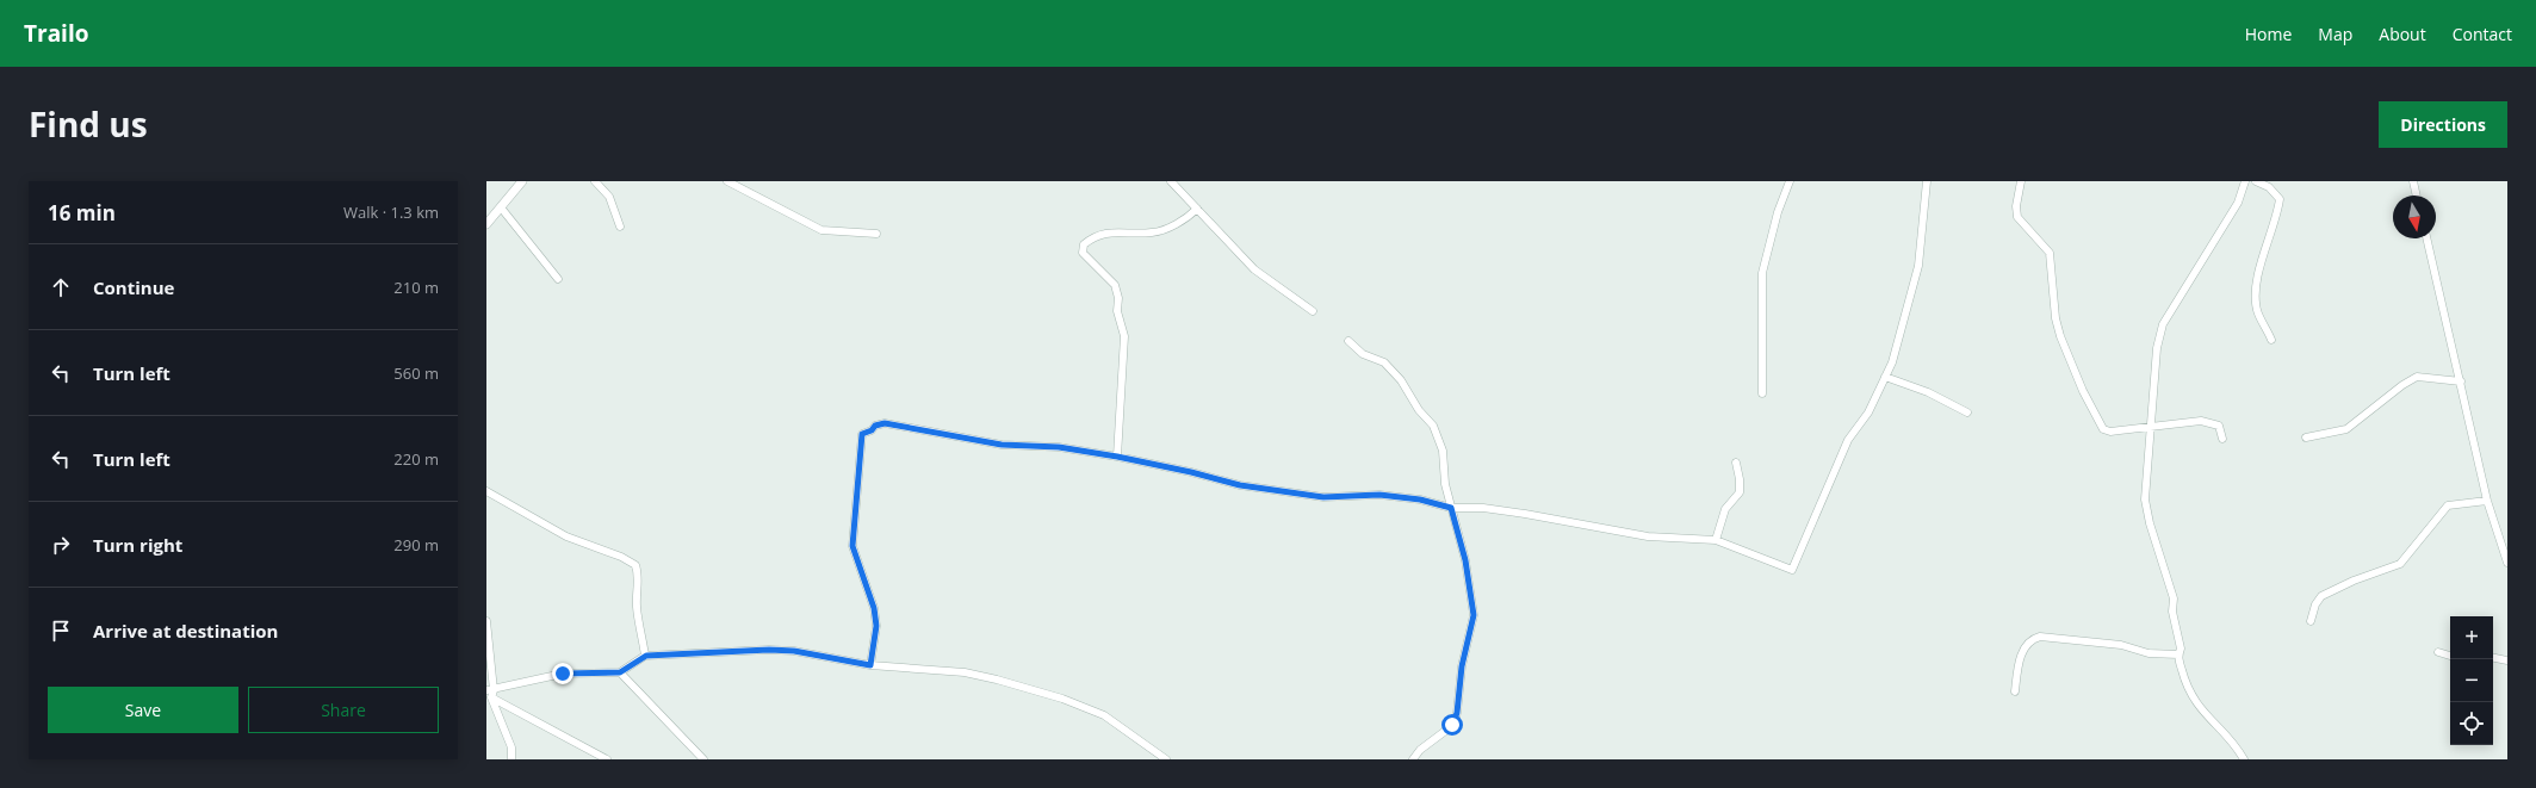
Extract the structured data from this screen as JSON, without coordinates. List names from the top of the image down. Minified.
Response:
{"north":"bottom","page":{"header":"Trailo","nav":["Home","Map","About","Contact"],"title":"Find us","buttons":["Directions",["Save","Share"]],"heading":["16 min","Walk · 1.3 km"],"list":[["Continue","210 m"],["Turn left","560 m"],["Turn left","220 m"],["Turn right","290 m"],"Arrive at destination"],"map_buttons":["+","−"]}}
